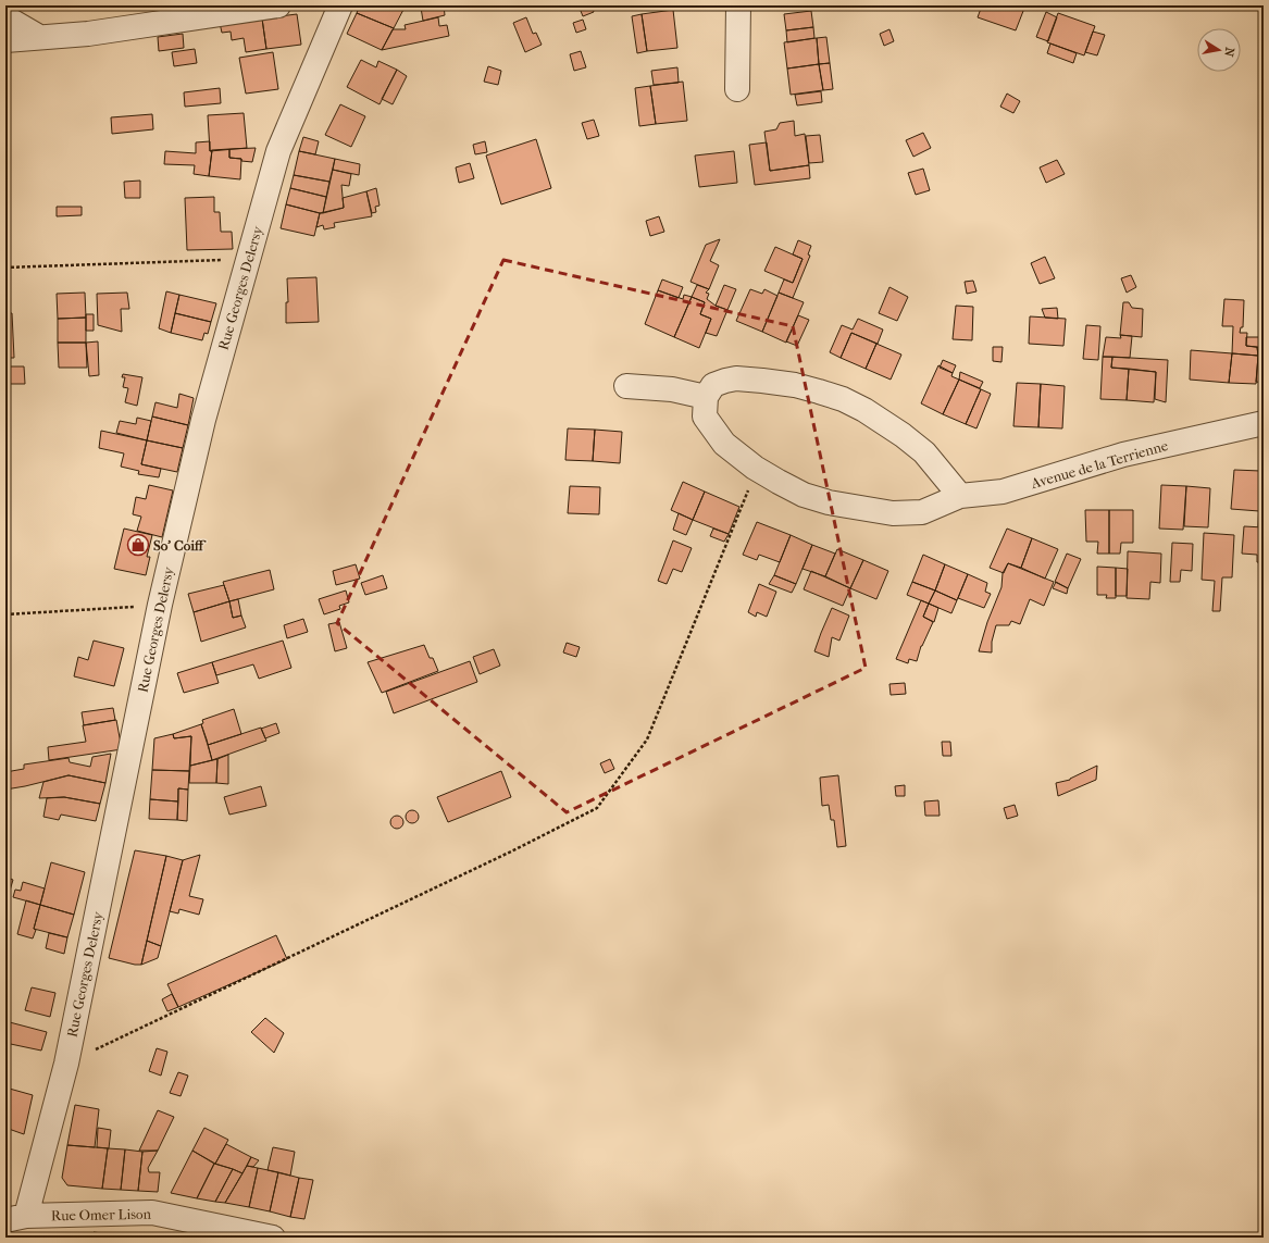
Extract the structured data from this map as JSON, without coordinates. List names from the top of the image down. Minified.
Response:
{"streets":{"street":["Rue Georges Delersy","Avenue de la Terrienne","Rue Omer Lison"]},"crossings":[["Rue Georges Delersy","Rue Omer Lison"]],"places":{"shop":["So' Coiff"]},"north":"right"}
